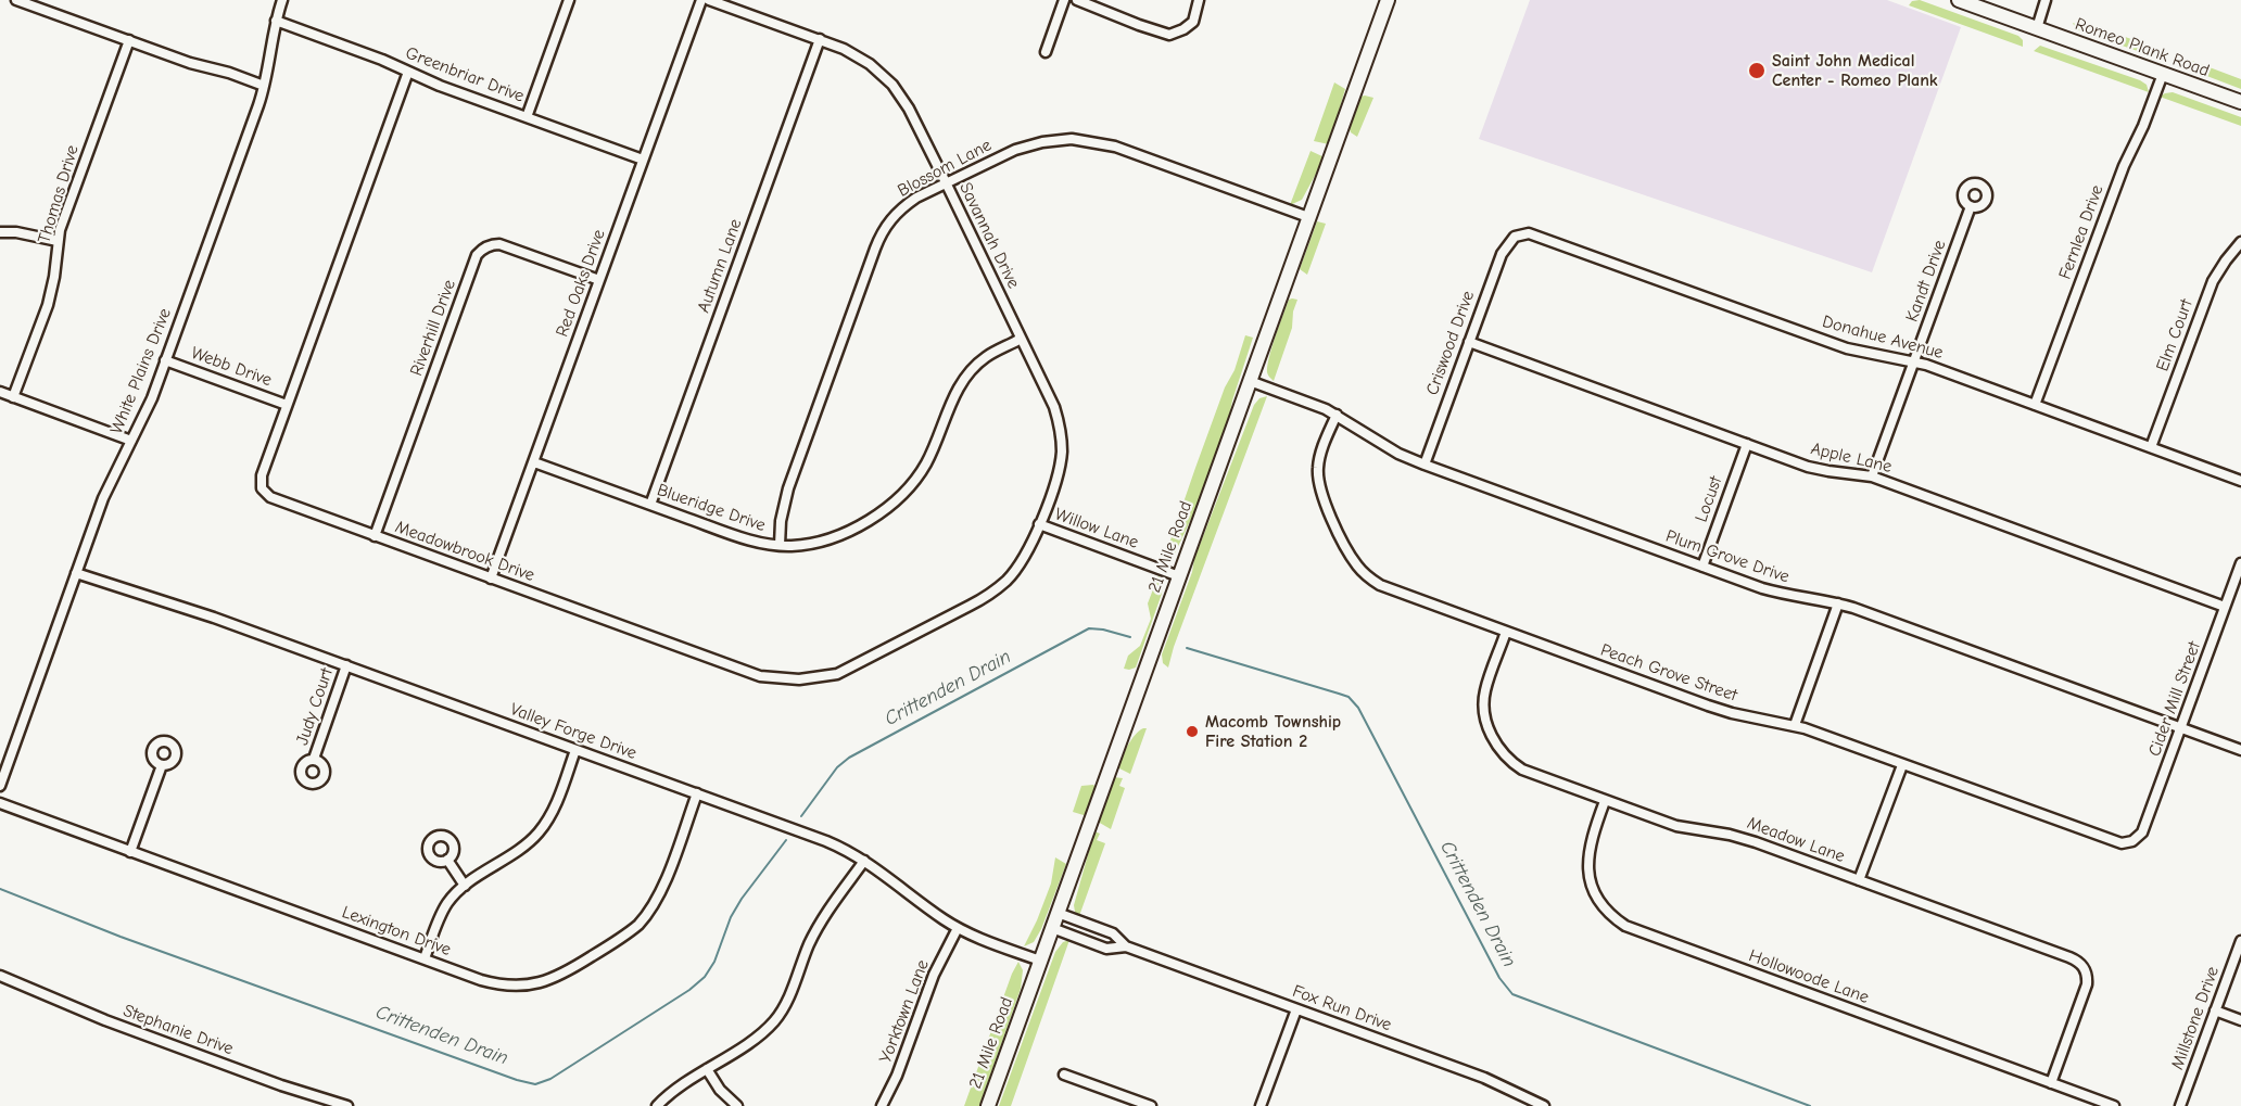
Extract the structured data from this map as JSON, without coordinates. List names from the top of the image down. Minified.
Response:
{"streets":{"street":["Romeo Plank Road","Greenbriar Drive","Blossom Lane","Thomas Drive","Fernlea Drive","Savannah Drive","Autumn Lane","Kandt Drive","Red Oaks Drive","Riverhill Drive","Elm Court","Donahue Avenue","Criswood Drive","Webb Drive","White Plains Drive","Apple Lane","Locust","Blueridge Drive","Willow Lane","21 Mile Road","Meadowbrook Drive","Plum Grove Drive","Peach Grove Street","Cider Mill Street","Judy Court","Valley Forge Drive","Meadow Lane","Lexington Drive","Hollowoode Lane","Fox Run Drive","Yorktown Lane","Millstone Drive","Stephanie Drive"]},"crossings":[["Romeo Plank Road","Fernlea Drive"],["Greenbriar Drive","Red Oaks Drive"],["Greenbriar Drive","White Plains Drive"],["Greenbriar Drive","Meadowbrook Drive"],["Blossom Lane","Savannah Drive"],["Blossom Lane","Blueridge Drive"],["Blossom Lane","21 Mile Road"],["Fernlea Drive","Donahue Avenue"],["Savannah Drive","Autumn Lane"],["Savannah Drive","Blueridge Drive"],["Savannah Drive","Willow Lane"],["Savannah Drive","Meadowbrook Drive"],["Autumn Lane","Blueridge Drive"],["Kandt Drive","Donahue Avenue"],["Kandt Drive","Apple Lane"],["Red Oaks Drive","Riverhill Drive"],["Red Oaks Drive","Blueridge Drive"],["Red Oaks Drive","Meadowbrook Drive"],["Riverhill Drive","Meadowbrook Drive"],["Elm Court","Donahue Avenue"],["Donahue Avenue","Criswood Drive"],["Criswood Drive","Apple Lane"],["Criswood Drive","Plum Grove Drive"],["Webb Drive","White Plains Drive"],["Webb Drive","Meadowbrook Drive"],["White Plains Drive","Valley Forge Drive"],["Apple Lane","Locust"],["Apple Lane","Cider Mill Street"],["Locust","Plum Grove Drive"],["Willow Lane","21 Mile Road"],["Willow Lane","Meadowbrook Drive"],["21 Mile Road","Plum Grove Drive"],["21 Mile Road","Valley Forge Drive"],["21 Mile Road","Fox Run Drive"],["Plum Grove Drive","Peach Grove Street"],["Plum Grove Drive","Cider Mill Street"],["Peach Grove Street","Cider Mill Street"],["Peach Grove Street","Meadow Lane"],["Judy Court","Valley Forge Drive"],["Valley Forge Drive","Lexington Drive"],["Valley Forge Drive","Yorktown Lane"],["Meadow Lane","Hollowoode Lane"]],"water":["Crittenden Drain"],"places":["Saint John Medical Center - Romeo Plank","Macomb Township Fire Station 2"]}
